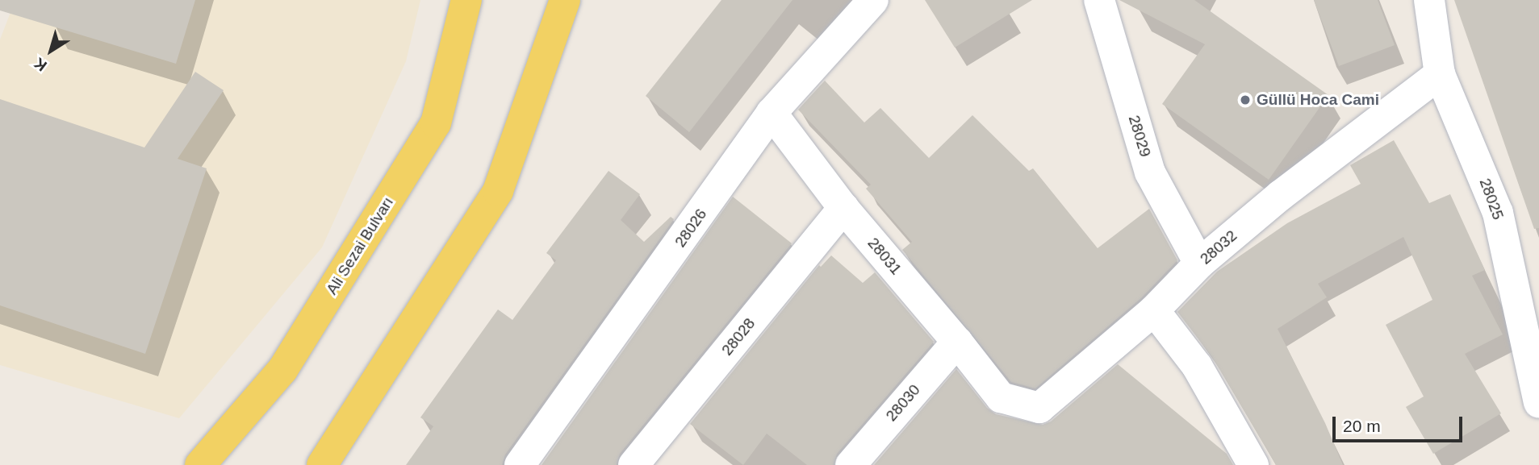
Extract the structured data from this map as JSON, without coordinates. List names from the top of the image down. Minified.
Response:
{"streets":{"main road":["Ali Sezai Bulvarı"],"street":["28029","28025","28026","28032","28031","28028","28030"]},"crossings":[["28029","28032"],["28025","28032"],["28026","28031"],["28032","28031"],["28031","28028"],["28031","28030"]],"places":["Güllü Hoca Cami"],"scale_bar":"20 m","north":"bottom left"}
